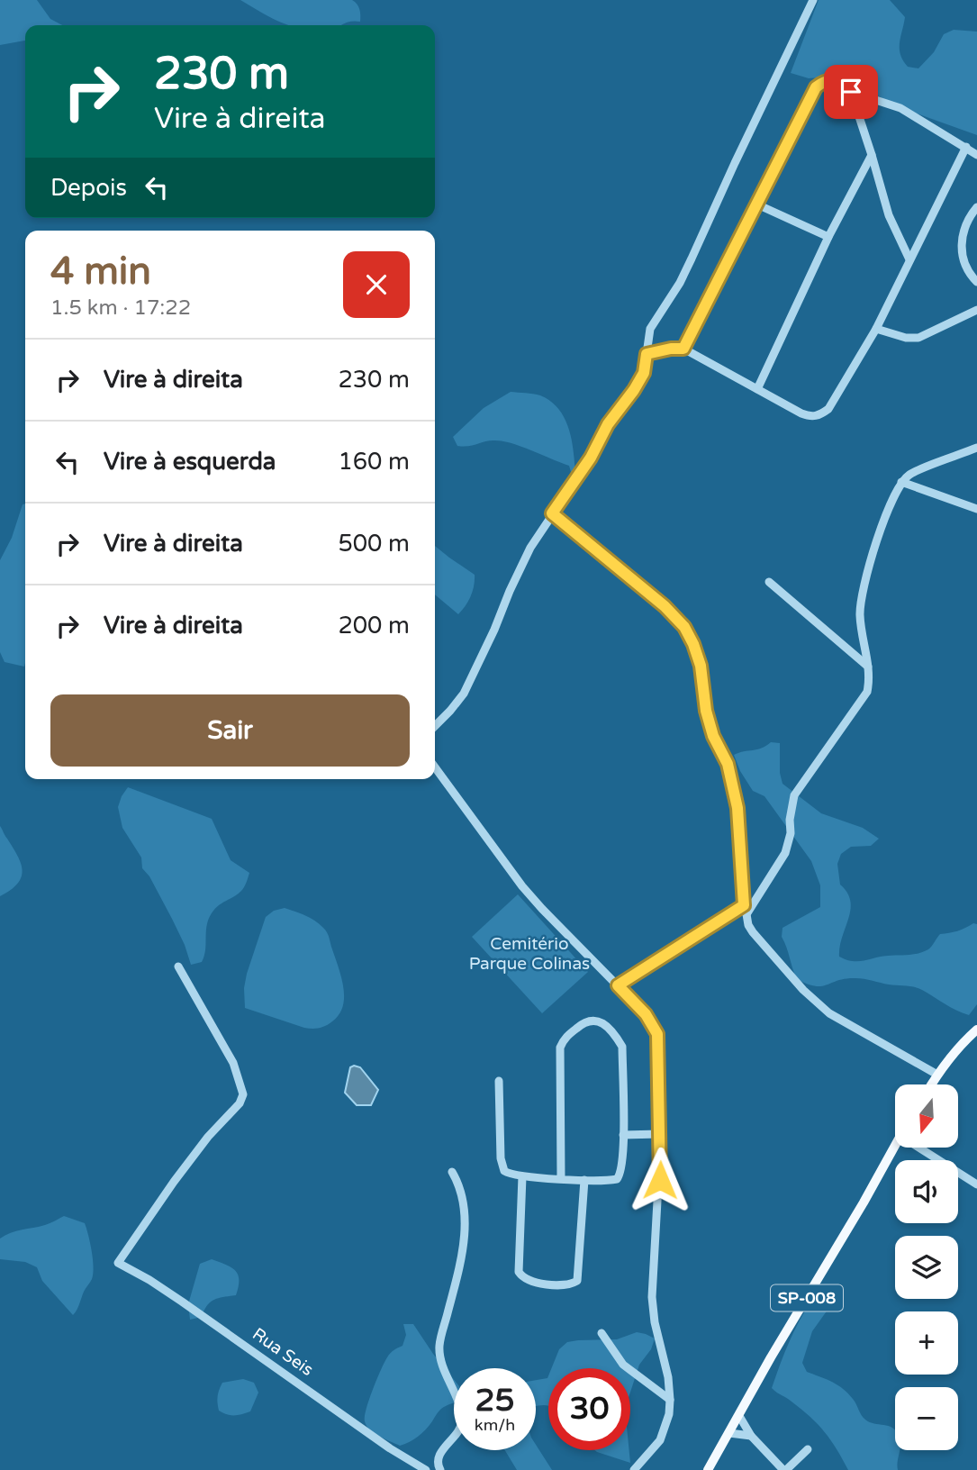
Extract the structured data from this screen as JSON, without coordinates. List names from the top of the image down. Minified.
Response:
{"streets":{"main road":["SP-008"],"street":["Rua Seis"]},"parks":["Cemitério Parque Colinas"],"north":"bottom","page":{"turn":["230 m","Vire à direita"],"then":"Depois","heading":["4 min","1.5 km · 17:22"],"list":[{"name":"Vire à direita","value":"230 m"},{"name":"Vire à esquerda","value":"160 m"},{"name":"Vire à direita","value":"500 m"},{"name":"Vire à direita","value":"200 m"}],"buttons":"Sair","map_buttons":["+","−"],"speed":"25 km/h","limit":"30"}}
